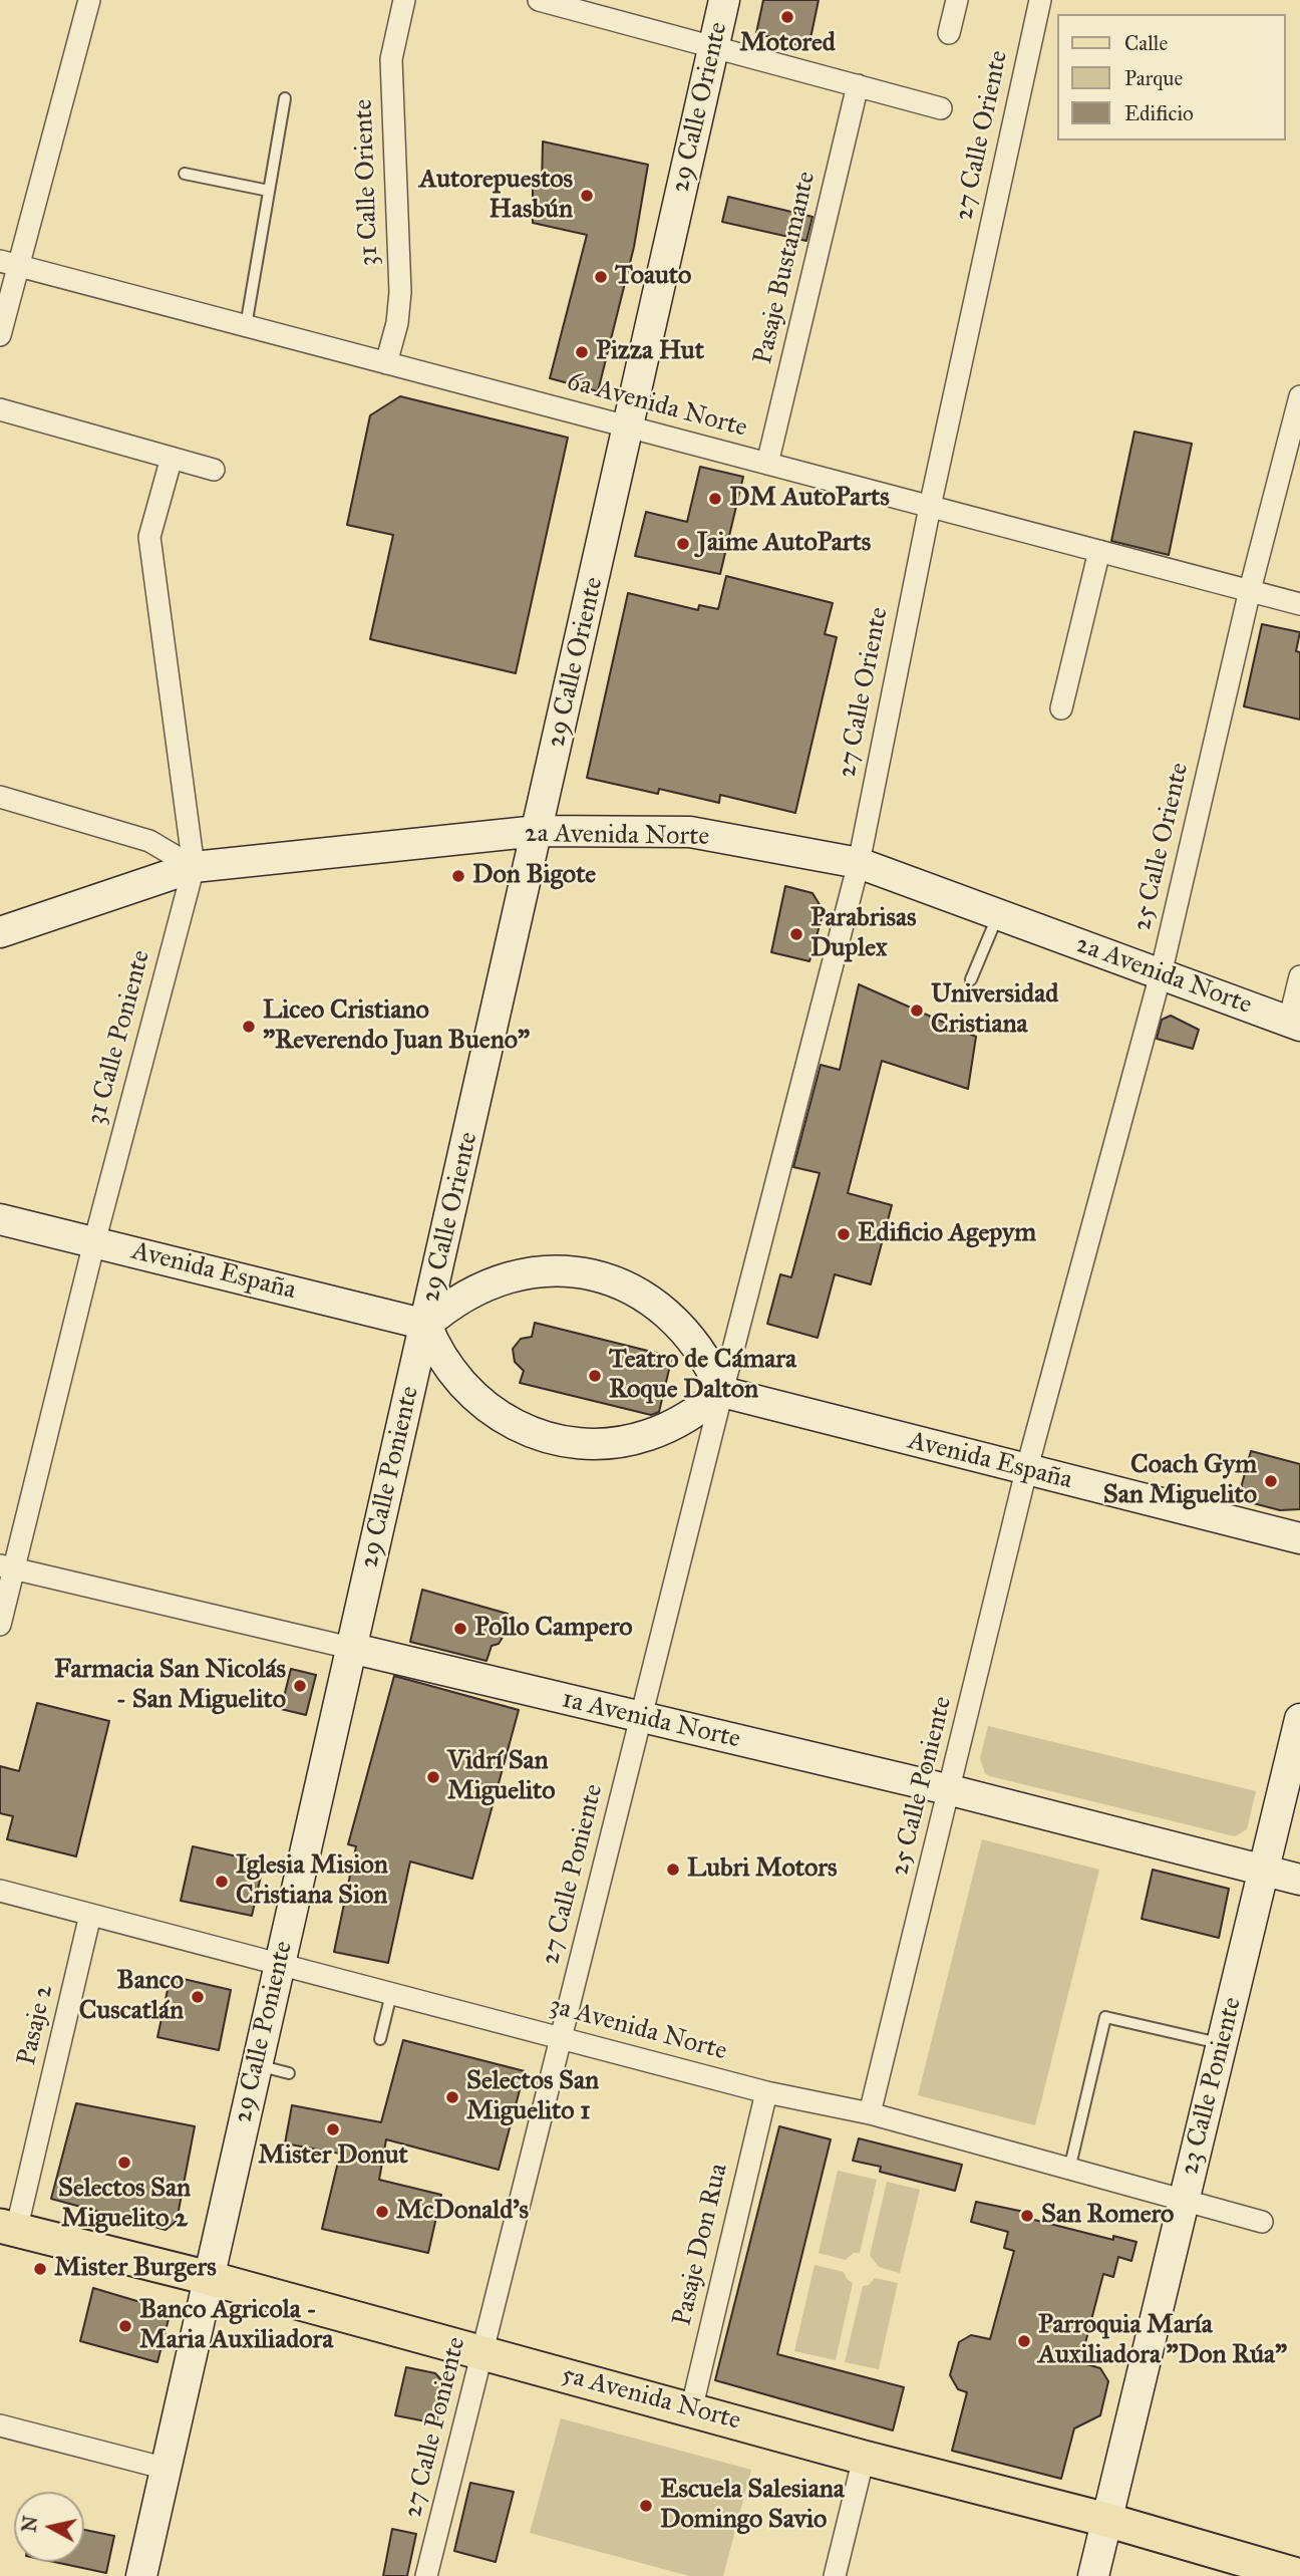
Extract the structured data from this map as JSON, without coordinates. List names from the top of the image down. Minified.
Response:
{"streets":{"main road":["5a Avenida Norte"],"street":["29 Calle Oriente","27 Calle Oriente","31 Calle Oriente","Pasaje Bustamante","6a Avenida Norte","2a Avenida Norte","25 Calle Oriente","31 Calle Poniente","Avenida España","29 Calle Poniente","1a Avenida Norte","25 Calle Poniente","27 Calle Poniente","Pasaje 2","3a Avenida Norte","23 Calle Poniente","Pasaje Don Rua"]},"crossings":[["29 Calle Oriente","6a Avenida Norte"],["29 Calle Oriente","2a Avenida Norte"],["29 Calle Oriente","Avenida España"],["29 Calle Oriente","29 Calle Poniente"],["27 Calle Oriente","6a Avenida Norte"],["27 Calle Oriente","2a Avenida Norte"],["27 Calle Oriente","Avenida España"],["27 Calle Oriente","27 Calle Poniente"],["31 Calle Oriente","6a Avenida Norte"],["Pasaje Bustamante","6a Avenida Norte"],["6a Avenida Norte","25 Calle Oriente"],["2a Avenida Norte","25 Calle Oriente"],["2a Avenida Norte","31 Calle Poniente"],["25 Calle Oriente","Avenida España"],["25 Calle Oriente","25 Calle Poniente"],["31 Calle Poniente","Avenida España"],["31 Calle Poniente","1a Avenida Norte"],["Avenida España","29 Calle Poniente"],["Avenida España","25 Calle Poniente"],["Avenida España","27 Calle Poniente"],["29 Calle Poniente","1a Avenida Norte"],["29 Calle Poniente","3a Avenida Norte"],["29 Calle Poniente","5a Avenida Norte"],["1a Avenida Norte","25 Calle Poniente"],["1a Avenida Norte","27 Calle Poniente"],["1a Avenida Norte","23 Calle Poniente"],["25 Calle Poniente","3a Avenida Norte"],["27 Calle Poniente","3a Avenida Norte"],["27 Calle Poniente","5a Avenida Norte"],["Pasaje 2","3a Avenida Norte"],["Pasaje 2","5a Avenida Norte"],["3a Avenida Norte","23 Calle Poniente"],["3a Avenida Norte","Pasaje Don Rua"],["23 Calle Poniente","5a Avenida Norte"],["Pasaje Don Rua","5a Avenida Norte"]],"places":["Motored","Autorepuestos Hasbún","Toauto","Pizza Hut","DM AutoParts","Jaime AutoParts","Don Bigote","Parabrisas Duplex","Universidad Cristiana","Liceo Cristiano \"Reverendo Juan Bueno\"","Edificio Agepym","Teatro de Cámara Roque Dalton","Coach Gym San Miguelito","Pollo Campero","Farmacia San Nicolás - San Miguelito","Vidrí San Miguelito","Lubri Motors","Iglesia Mision Cristiana Sion","Banco Cuscatlán","Selectos San Miguelito 1","Mister Donut","Selectos San Miguelito 2","McDonald's","San Romero","Mister Burgers","Banco Agricola - Maria Auxiliadora","Parroquia María Auxiliadora \"Don Rúa\"","Escuela Salesiana Domingo Savio"],"legend":["Calle","Parque","Edificio"],"north":"left"}
